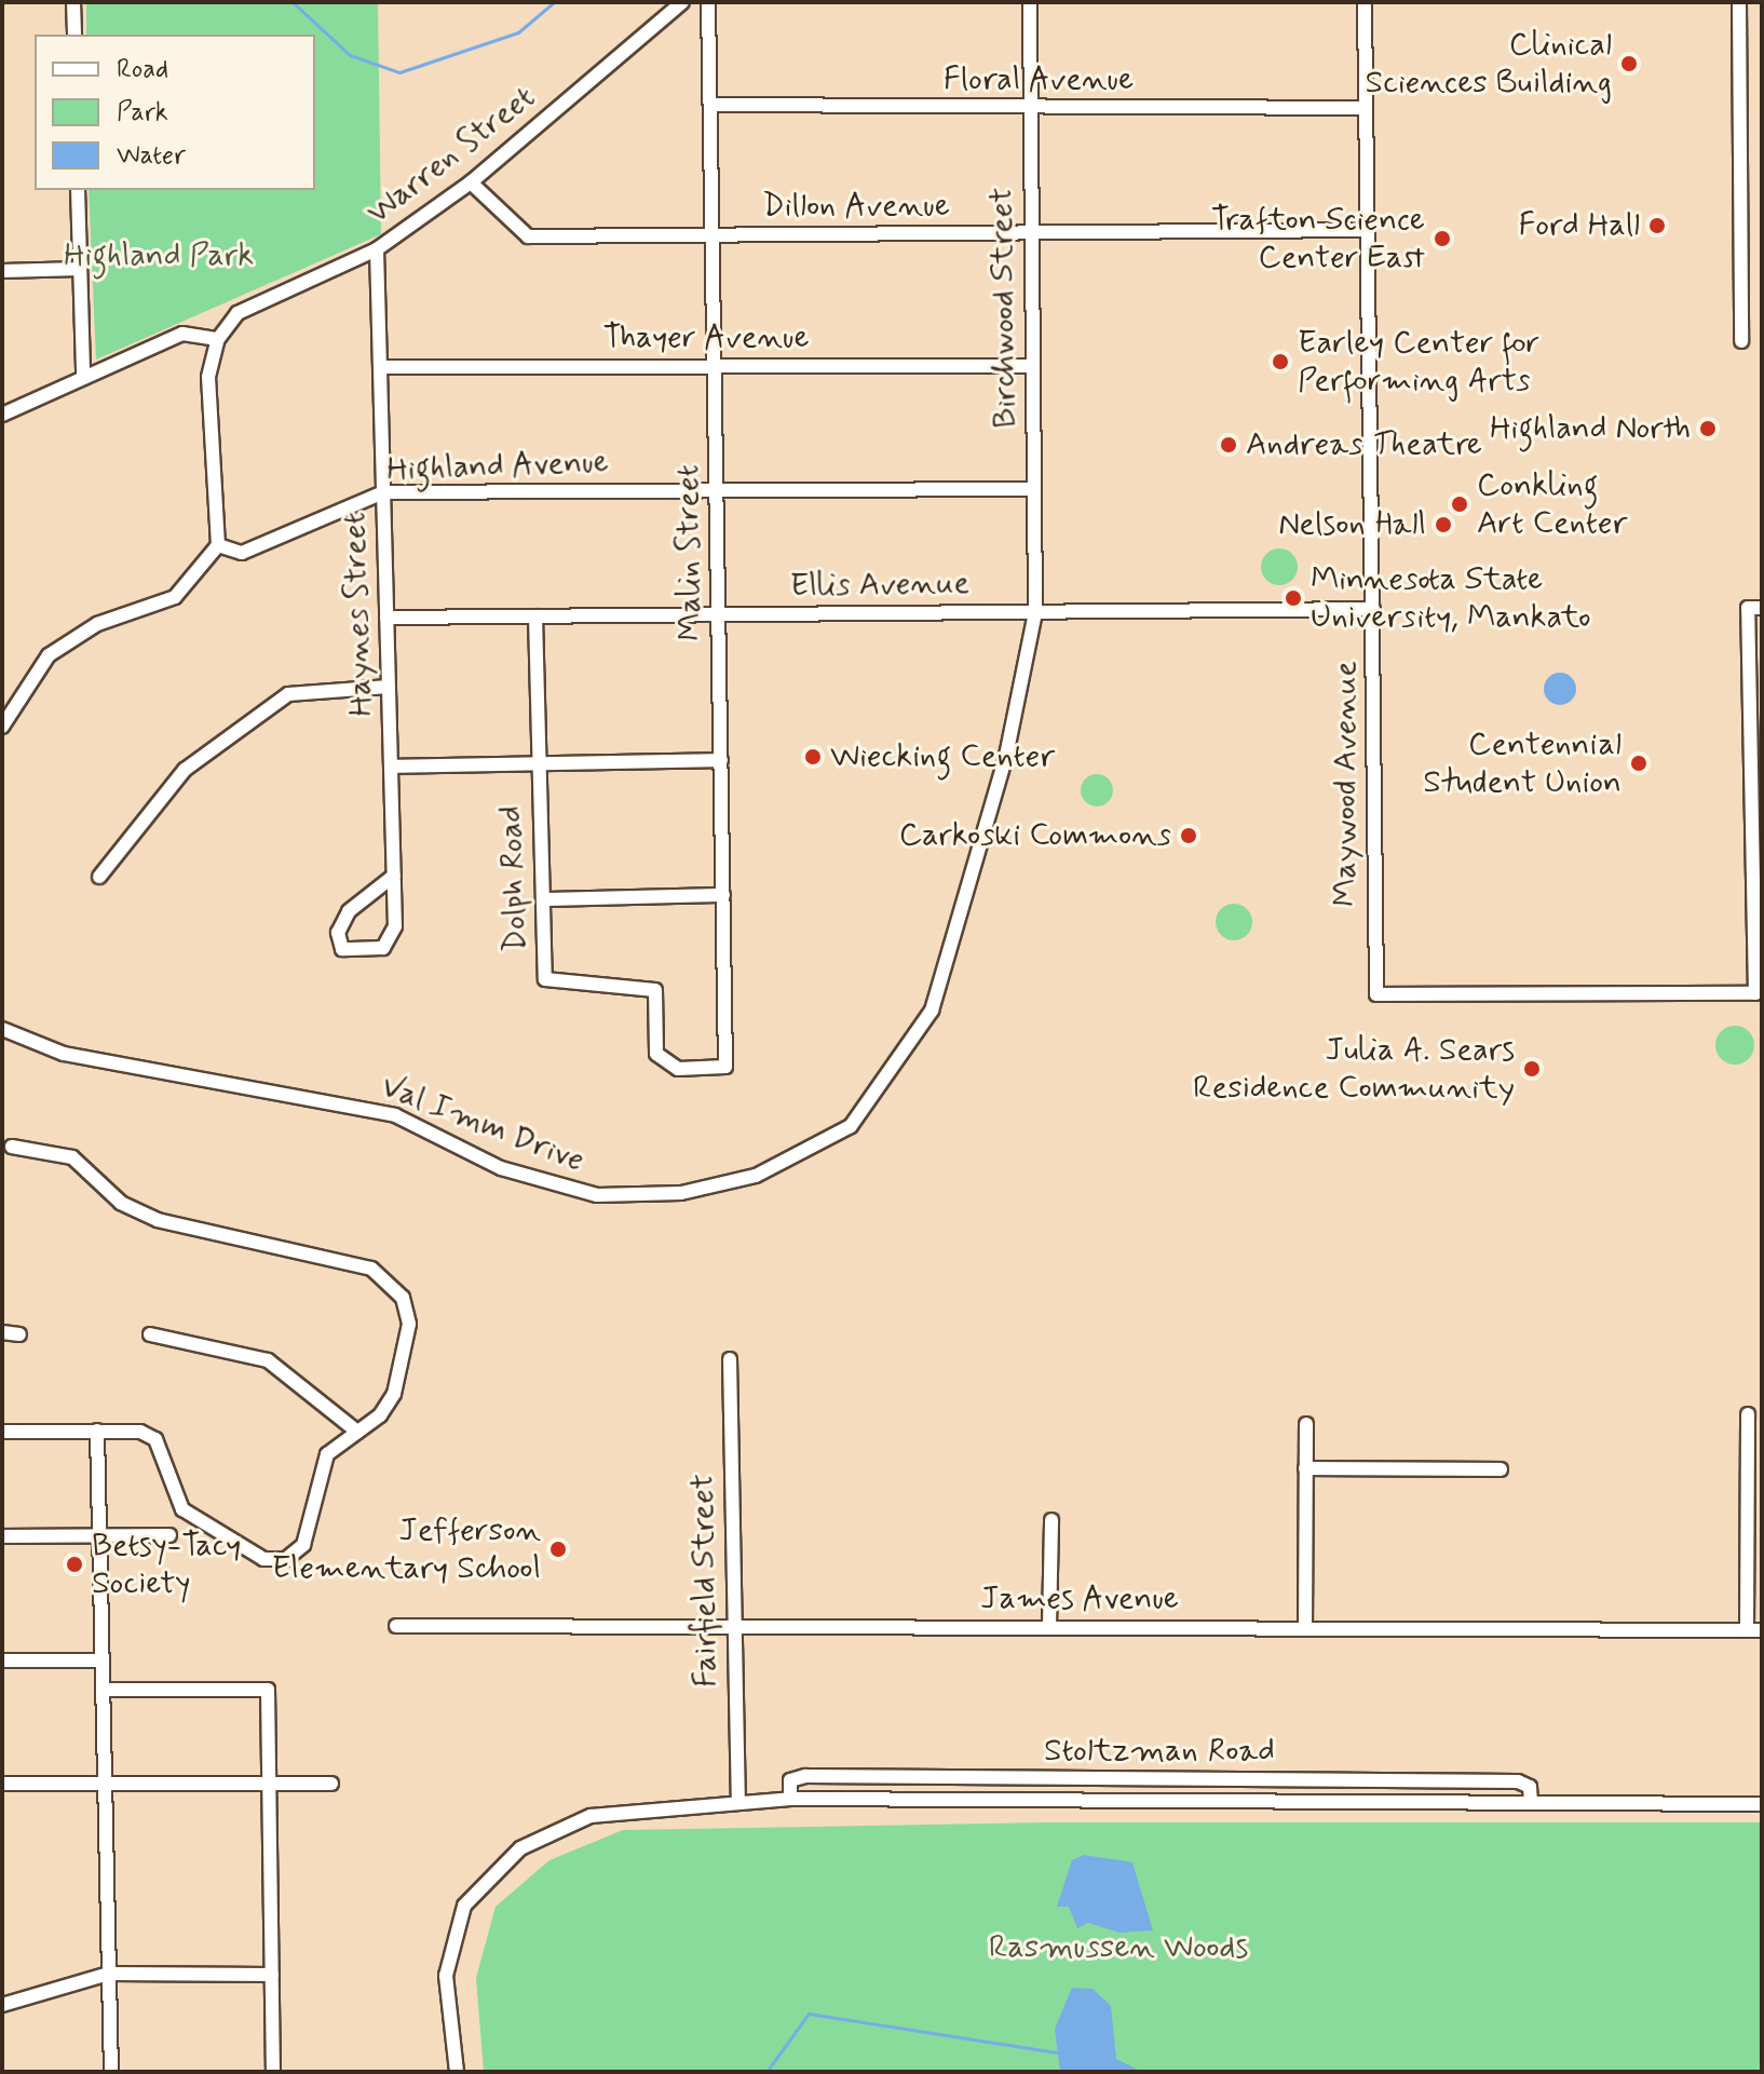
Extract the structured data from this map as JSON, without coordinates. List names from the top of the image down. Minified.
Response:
{"streets":{"street":["Floral Avenue","Warren Street","Dillon Avenue","Birchwood Street","Thayer Avenue","Highland Avenue","Malin Street","Ellis Avenue","Haynes Street","Maywood Avenue","Dolph Road","Val Imm Drive","Fairfield Street","James Avenue","Stoltzman Road"]},"crossings":[["Floral Avenue","Birchwood Street"],["Floral Avenue","Malin Street"],["Floral Avenue","Maywood Avenue"],["Warren Street","Dillon Avenue"],["Warren Street","Haynes Street"],["Dillon Avenue","Birchwood Street"],["Dillon Avenue","Malin Street"],["Dillon Avenue","Maywood Avenue"],["Birchwood Street","Thayer Avenue"],["Birchwood Street","Highland Avenue"],["Birchwood Street","Ellis Avenue"],["Birchwood Street","Val Imm Drive"],["Thayer Avenue","Malin Street"],["Thayer Avenue","Haynes Street"],["Highland Avenue","Malin Street"],["Highland Avenue","Haynes Street"],["Malin Street","Ellis Avenue"],["Malin Street","Dolph Road"],["Ellis Avenue","Haynes Street"],["Ellis Avenue","Maywood Avenue"],["Ellis Avenue","Dolph Road"],["Ellis Avenue","Val Imm Drive"],["Fairfield Street","James Avenue"],["Fairfield Street","Stoltzman Road"]],"parks":["Highland Park","Rasmussen Woods"],"places":["Clinical Sciences Building","Ford Hall","Trafton Science Center East","Earley Center for Performing Arts","Highland North","Andreas Theatre","Conkling Art Center","Nelson Hall","Minnesota State University, Mankato","Wiecking Center","Centennial Student Union","Carkoski Commons","Julia A. Sears Residence Community","Jefferson Elementary School","Betsy-Tacy Society"],"legend":["Road","Park","Water"]}
